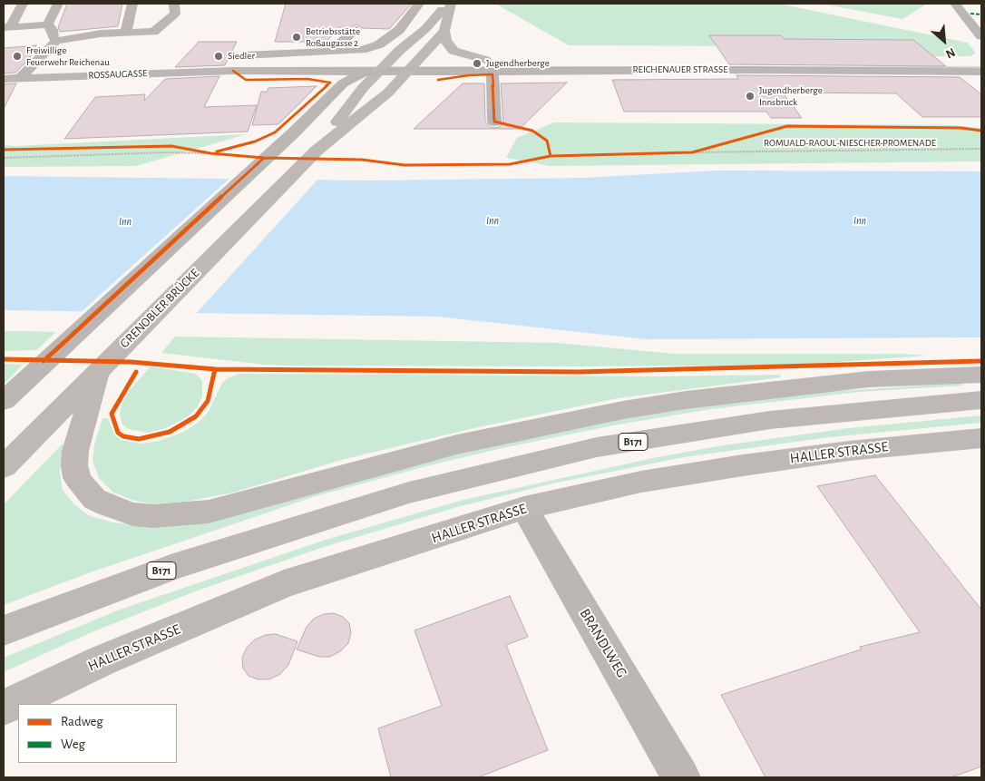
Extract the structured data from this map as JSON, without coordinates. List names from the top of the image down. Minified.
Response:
{"streets":{"main road":["GRENOBLER BRÜCKE","B171","HALLER STRASSE"],"street":["REICHENAUER STRASSE","ROSSAUGASSE","BRANDLWEG"],"cycle path":["ROMUALD-RAOUL-NIESCHER-PROMENADE"]},"crossings":[["REICHENAUER STRASSE","ROSSAUGASSE"],["REICHENAUER STRASSE","GRENOBLER BRÜCKE"],["ROSSAUGASSE","GRENOBLER BRÜCKE"],["HALLER STRASSE","BRANDLWEG"]],"water":["Inn"],"places":["Betriebsstätte Roßaugasse 2","Freiwillige Feuerwehr Reichenau","Siedler","Jugendherberge","Jugendherberge Innsbruck"],"legend":["Radweg","Weg"],"north":"bottom right"}
